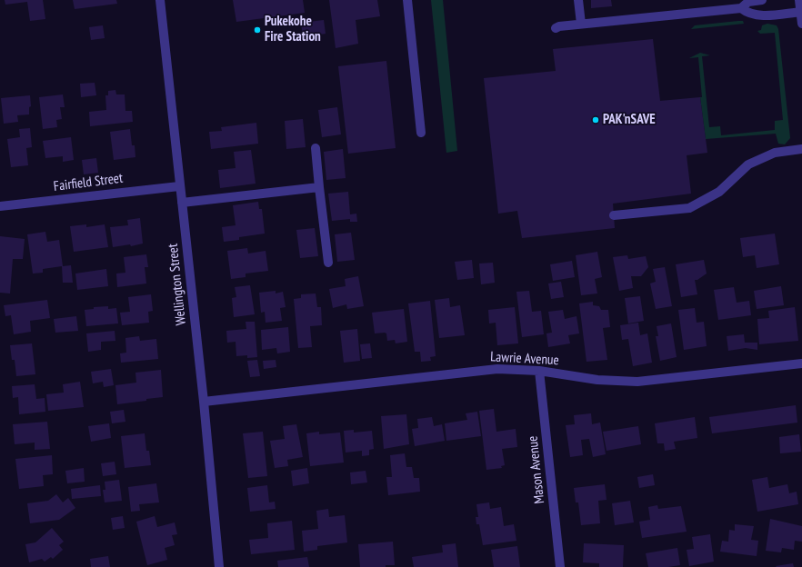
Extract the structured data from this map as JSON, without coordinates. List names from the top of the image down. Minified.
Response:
{"streets":{"street":["Fairfield Street","Wellington Street","Lawrie Avenue","Mason Avenue"]},"crossings":[["Fairfield Street","Wellington Street"],["Wellington Street","Lawrie Avenue"],["Lawrie Avenue","Mason Avenue"]],"places":["Pukekohe Fire Station","PAK'nSAVE"]}
